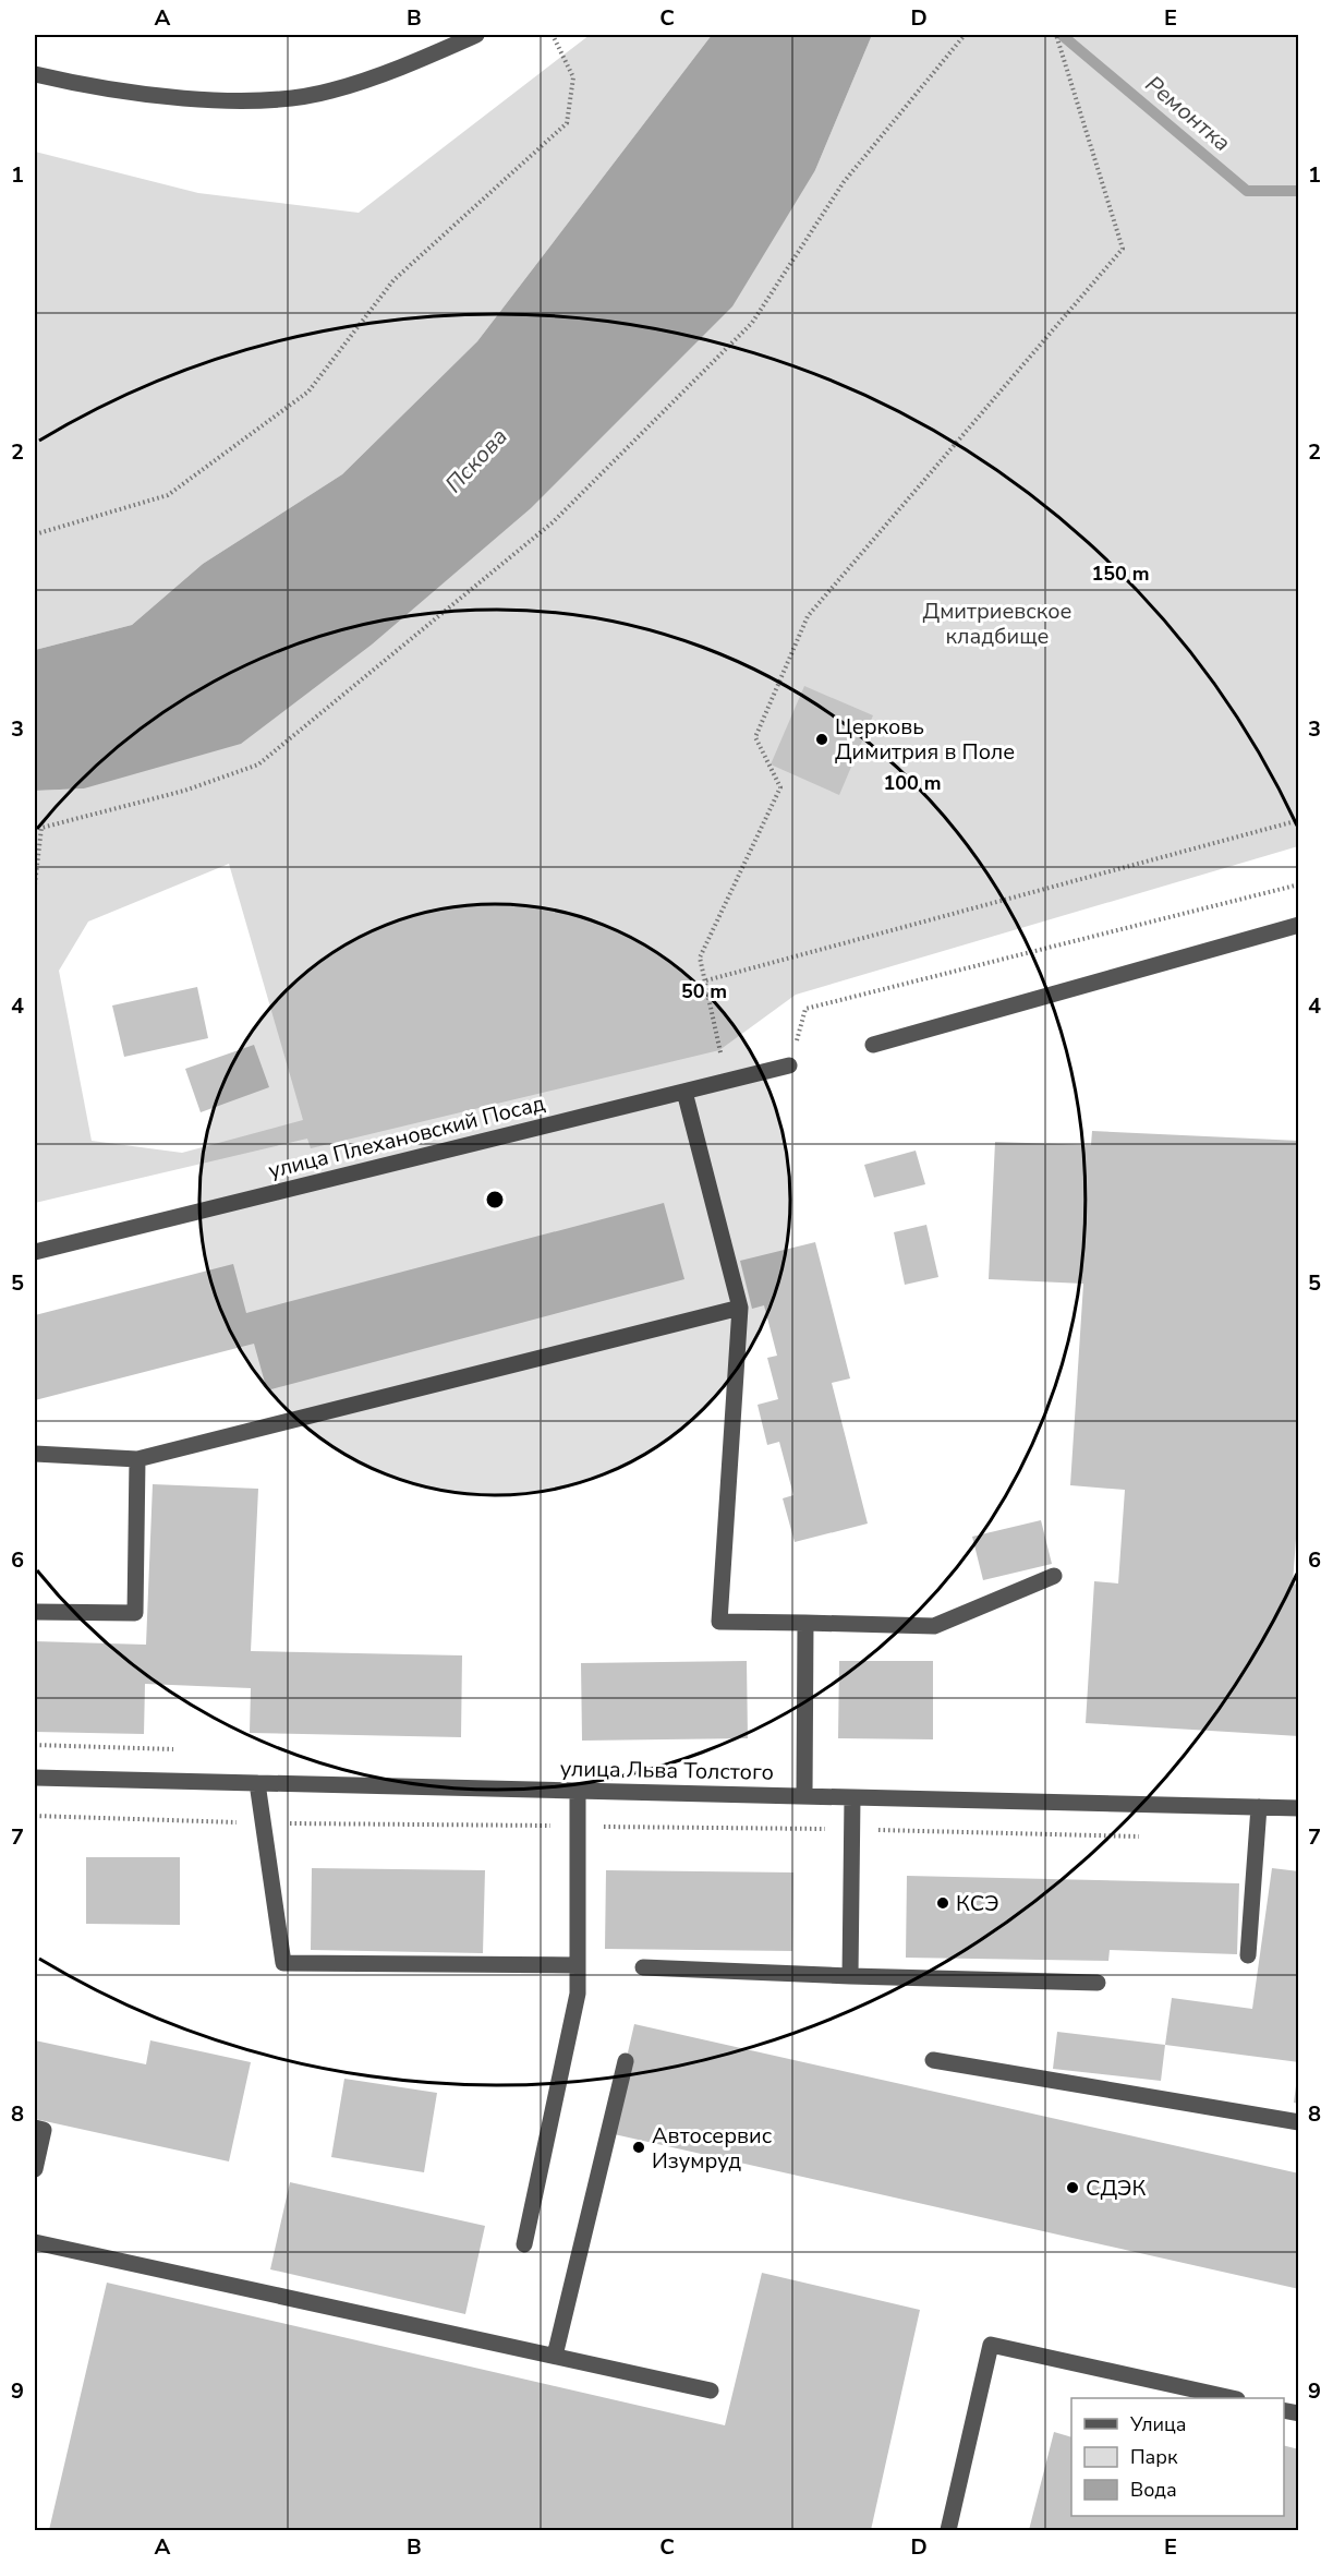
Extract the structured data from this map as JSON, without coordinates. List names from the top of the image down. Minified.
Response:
{"streets":{"street":["улица Плехановский Посад","улица Льва Толстого"]},"water":["Ремонтка","Пскова"],"parks":["Дмитриевское кладбище"],"places":["Церковь Димитрия в Поле","КСЭ","Автосервис Изумруд","СДЭК"],"legend":["Улица","Парк","Вода"],"grid":{"columns":["A","B","C","D","E"],"rows":["1","2","3","4","5","6","7","8","9"]},"rings":["150 m","100 m","50 m"]}
